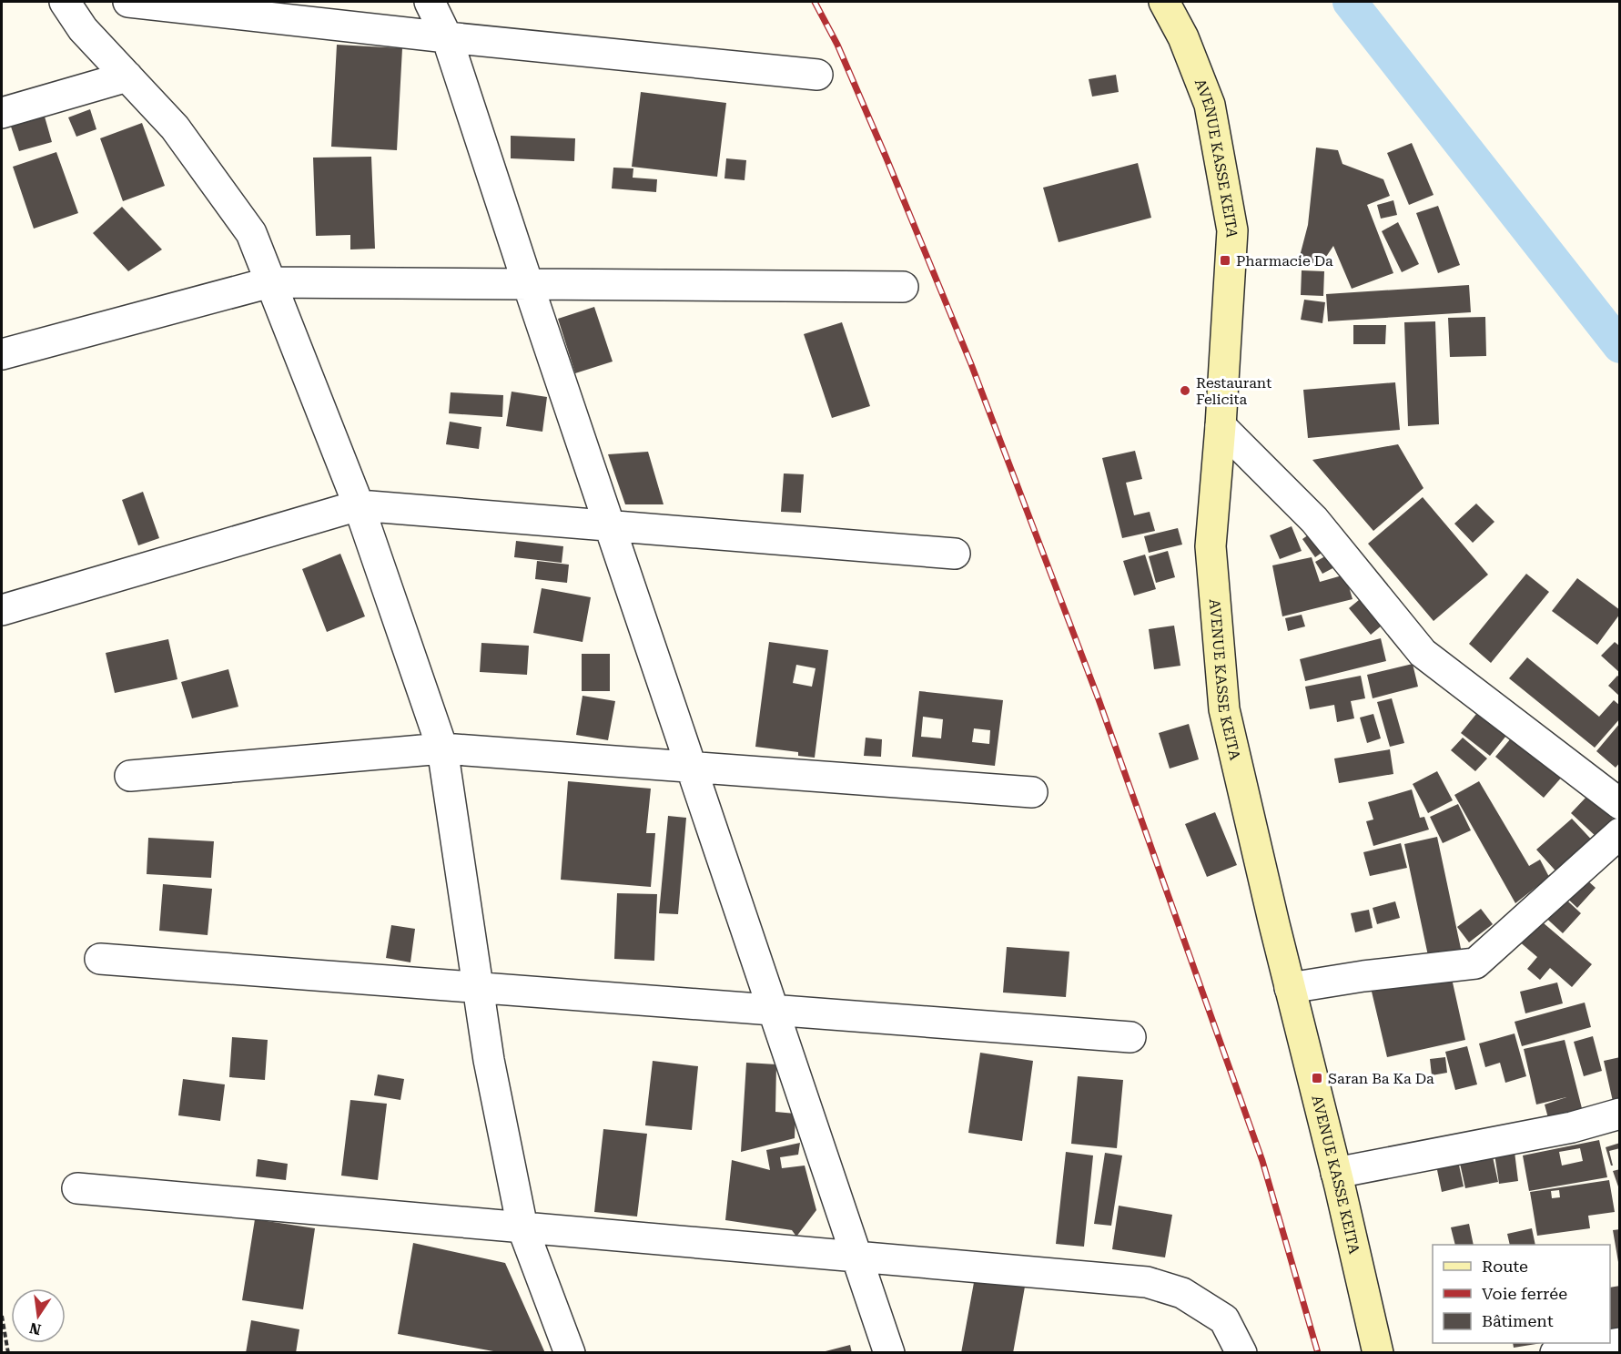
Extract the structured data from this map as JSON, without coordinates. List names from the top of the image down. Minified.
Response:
{"streets":{"main road":["AVENUE KASSE KEITA"]},"places":{"transit":["Pharmacie Da","Saran Ba Ka Da"],"other":["Restaurant Felicita"]},"legend":["Route","Voie ferrée","Bâtiment"],"north":"bottom"}
